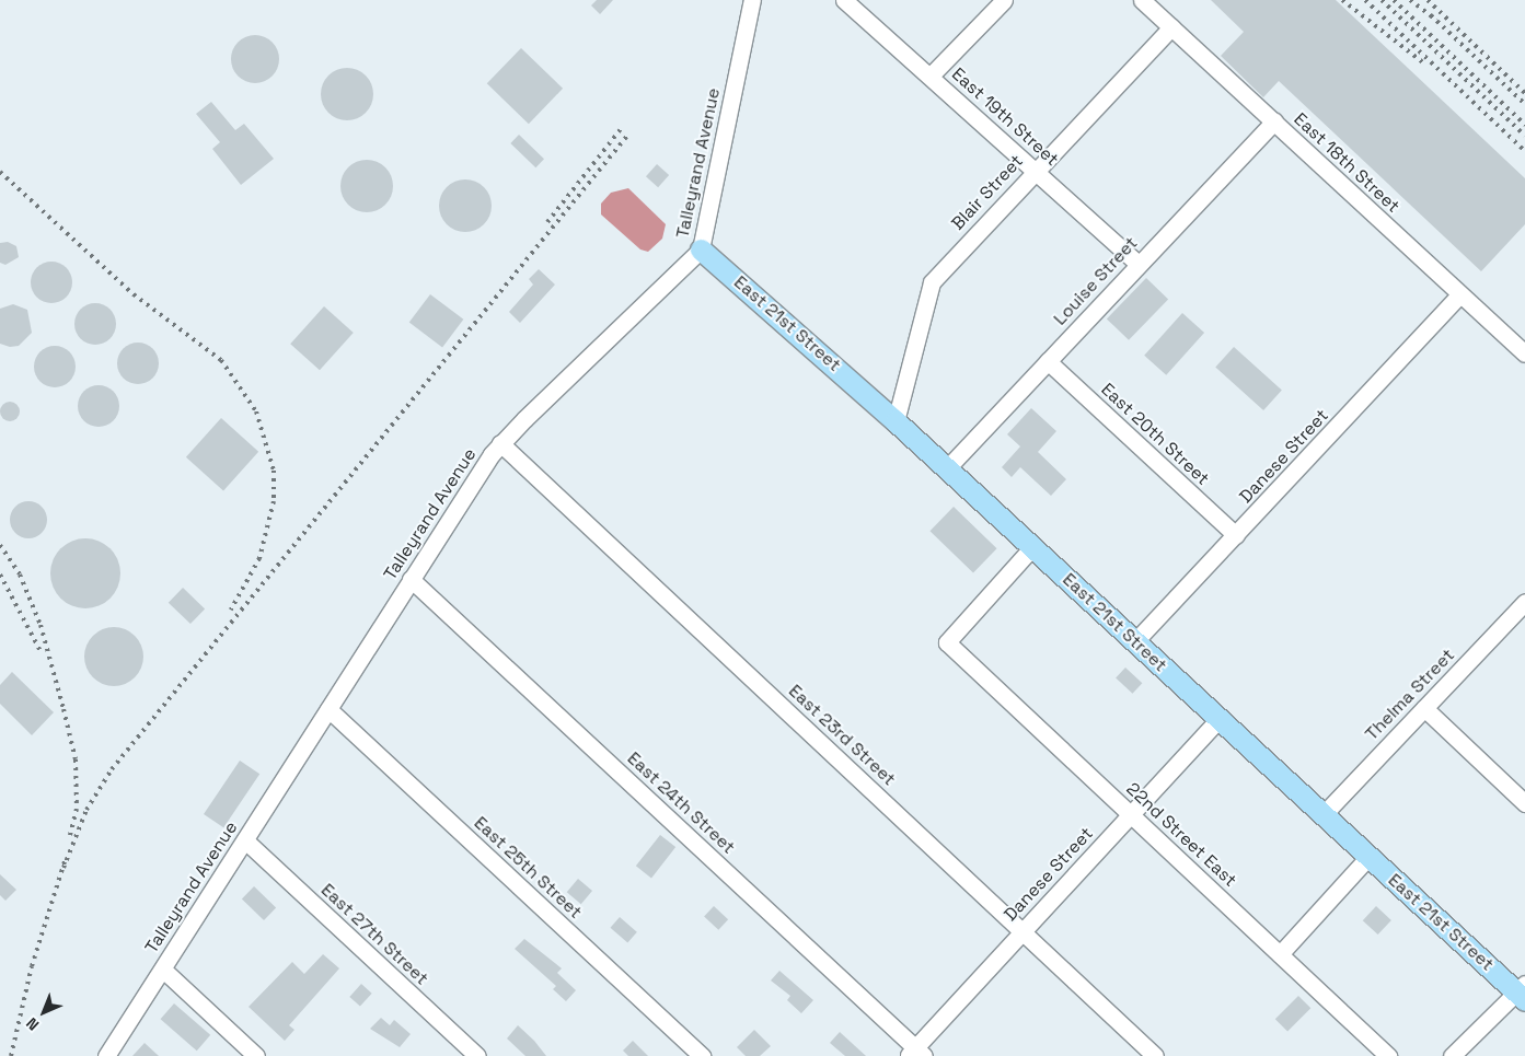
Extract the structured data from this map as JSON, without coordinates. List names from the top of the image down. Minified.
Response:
{"streets":{"main road":["East 21st Street"],"street":["East 19th Street","Talleyrand Avenue","East 18th Street","Blair Street","Louise Street","East 20th Street","Danese Street","Thelma Street","East 23rd Street","East 24th Street","22nd Street East","East 25th Street","East 27th Street"]},"crossings":[["East 19th Street","Blair Street"],["East 19th Street","Louise Street"],["Talleyrand Avenue","East 21st Street"],["Talleyrand Avenue","East 23rd Street"],["Talleyrand Avenue","East 24th Street"],["Talleyrand Avenue","East 25th Street"],["Talleyrand Avenue","East 27th Street"],["East 18th Street","Blair Street"],["East 18th Street","Louise Street"],["East 18th Street","Danese Street"],["Blair Street","East 21st Street"],["Louise Street","East 21st Street"],["Louise Street","East 20th Street"],["East 21st Street","Danese Street"],["East 21st Street","Thelma Street"],["East 21st Street","22nd Street East"],["East 20th Street","Danese Street"],["Danese Street","East 23rd Street"],["Danese Street","East 24th Street"],["Danese Street","22nd Street East"]],"north":"bottom left"}
